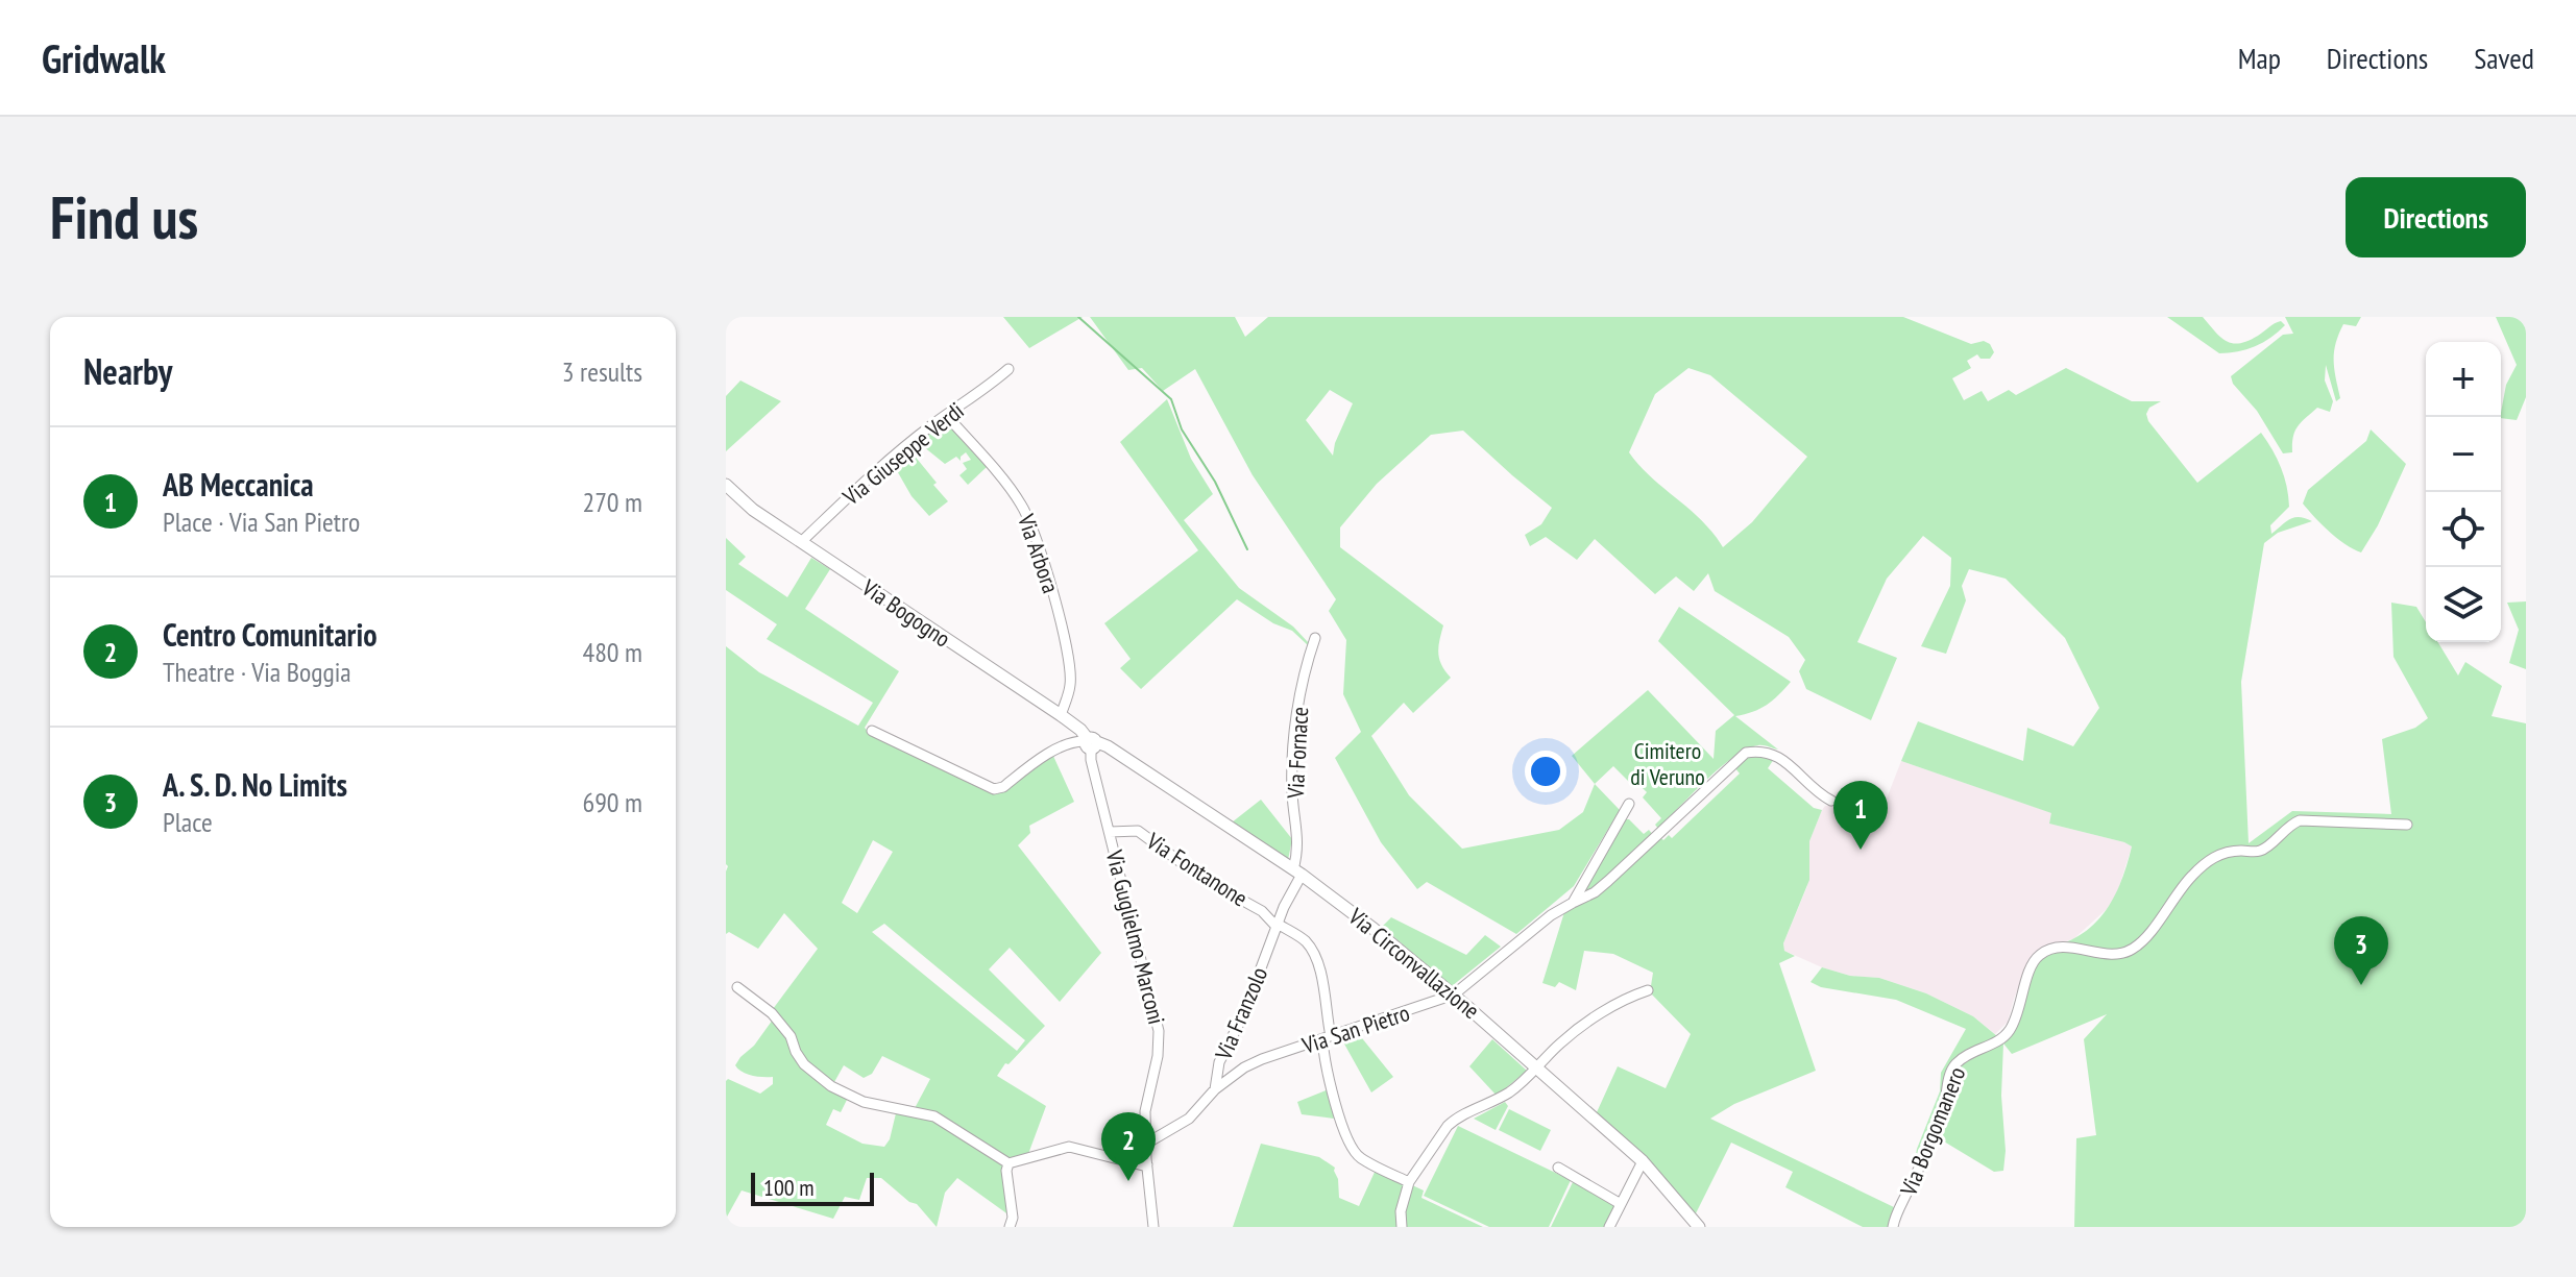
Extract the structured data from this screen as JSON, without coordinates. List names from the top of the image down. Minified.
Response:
{"streets":{"main road":["Via Bogogno","Via Circonvallazione"],"street":["Via Giuseppe Verdi","Via Arbora","Via Fornace","Via Fontanone","Via Guglielmo Marconi","Via Franzolo","Via San Pietro","Via Borgomanero"]},"crossings":[["Via Giuseppe Verdi","Via Arbora"],["Via Giuseppe Verdi","Via Bogogno"],["Via Arbora","Via Bogogno"],["Via Bogogno","Via Guglielmo Marconi"],["Via Bogogno","Via Circonvallazione"],["Via Fornace","Via Circonvallazione"],["Via Fornace","Via Franzolo"],["Via Fontanone","Via Guglielmo Marconi"],["Via Fontanone","Via Franzolo"],["Via Fontanone","Via San Pietro"],["Via Guglielmo Marconi","Via Circonvallazione"],["Via Guglielmo Marconi","Via Franzolo"],["Via Circonvallazione","Via Franzolo"],["Via Circonvallazione","Via San Pietro"],["Via Franzolo","Via San Pietro"]],"parks":["Cimitero di Veruno"],"scale_bar":"100 m","page":{"header":"Gridwalk","nav":["Map","Directions","Saved"],"buttons":"Directions","title":"Find us","heading":["Nearby","3 results"],"map_buttons":["+","−"],"list":[{"mark":"1","name":"AB Meccanica","note":"Place · Via San Pietro","value":"270 m"},{"mark":"2","name":"Centro Comunitario","note":"Theatre · Via Boggia","value":"480 m"},{"mark":"3","name":"A. S. D. No Limits","note":"Place","value":"690 m"}],"pins":["1","3","2"],"scale":"100 m"}}
